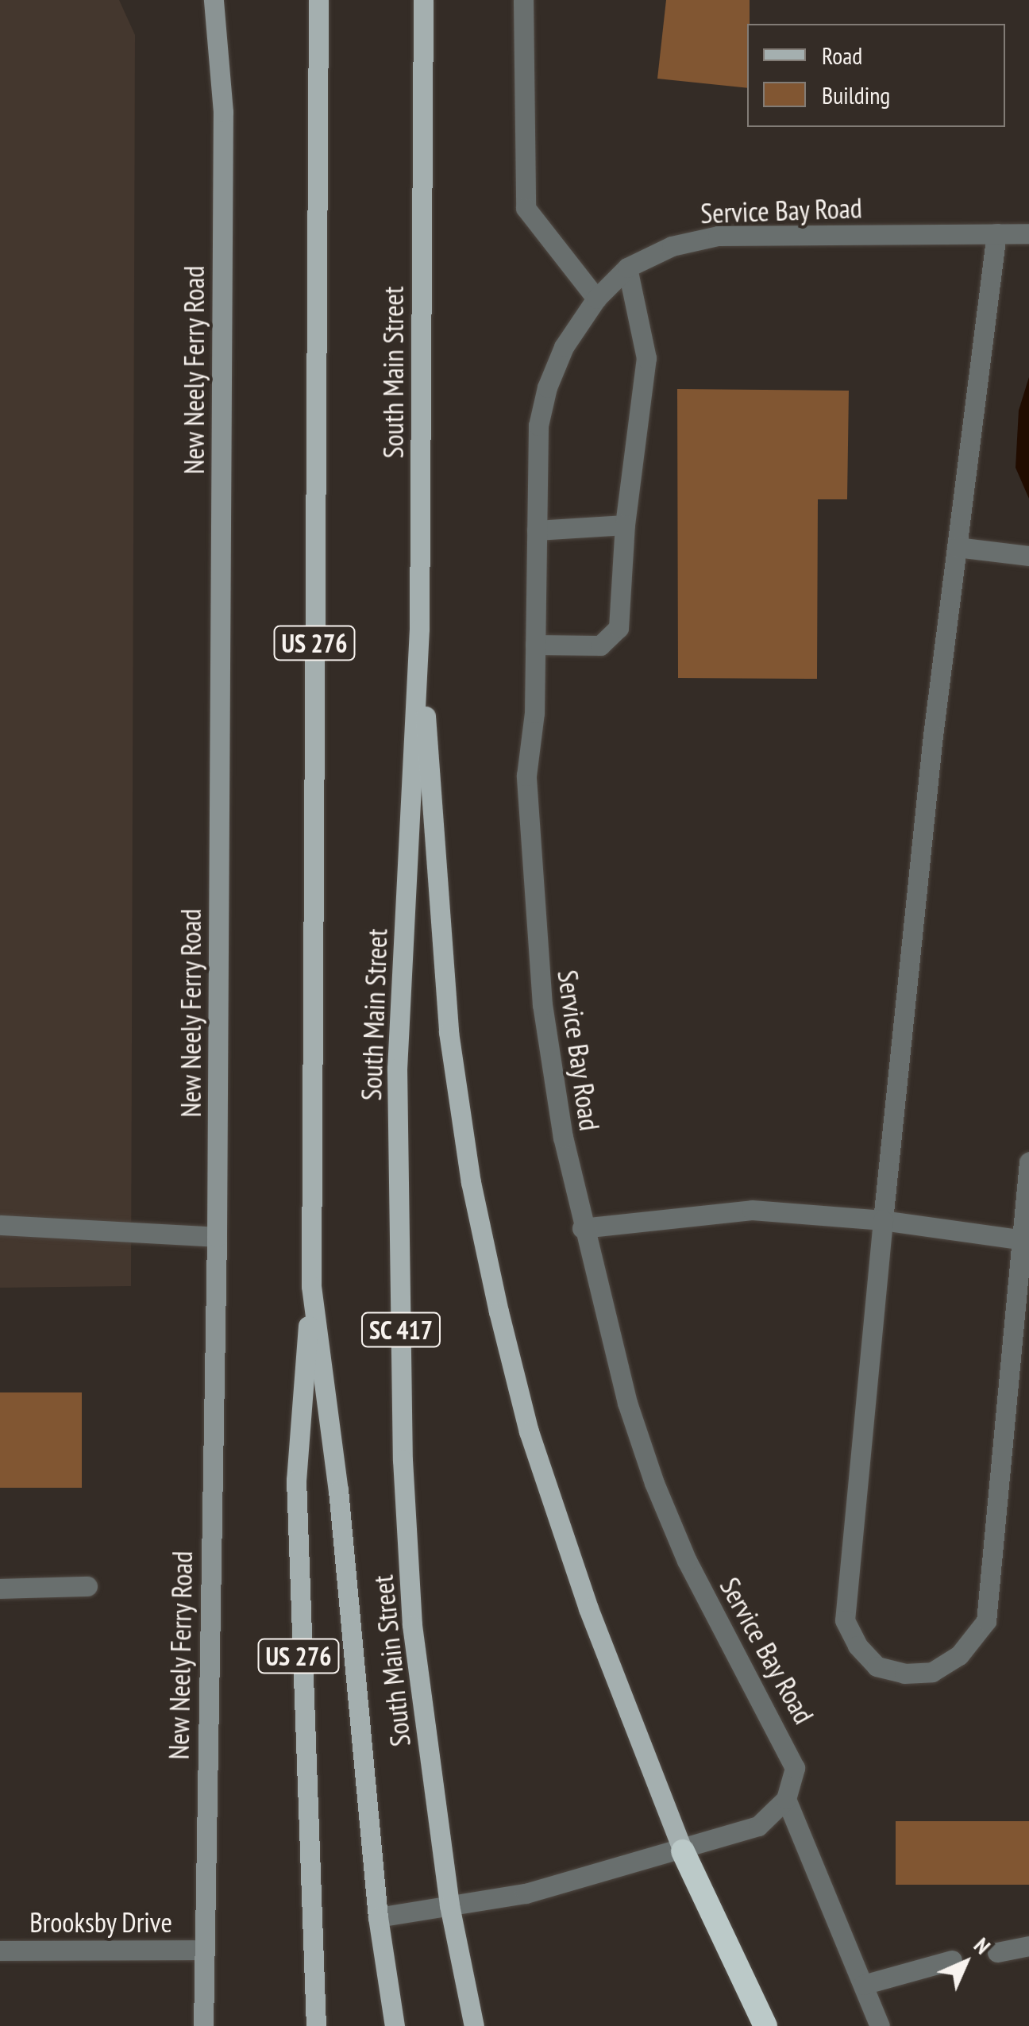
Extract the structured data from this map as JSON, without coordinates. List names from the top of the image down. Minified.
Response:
{"streets":{"main road":["South Main Street","US 276","SC 417"],"street":["Service Bay Road","New Neely Ferry Road","Brooksby Drive"]},"crossings":[["New Neely Ferry Road","Brooksby Drive"],["South Main Street","US 276"]],"legend":["Road","Building"],"north":"top right"}
